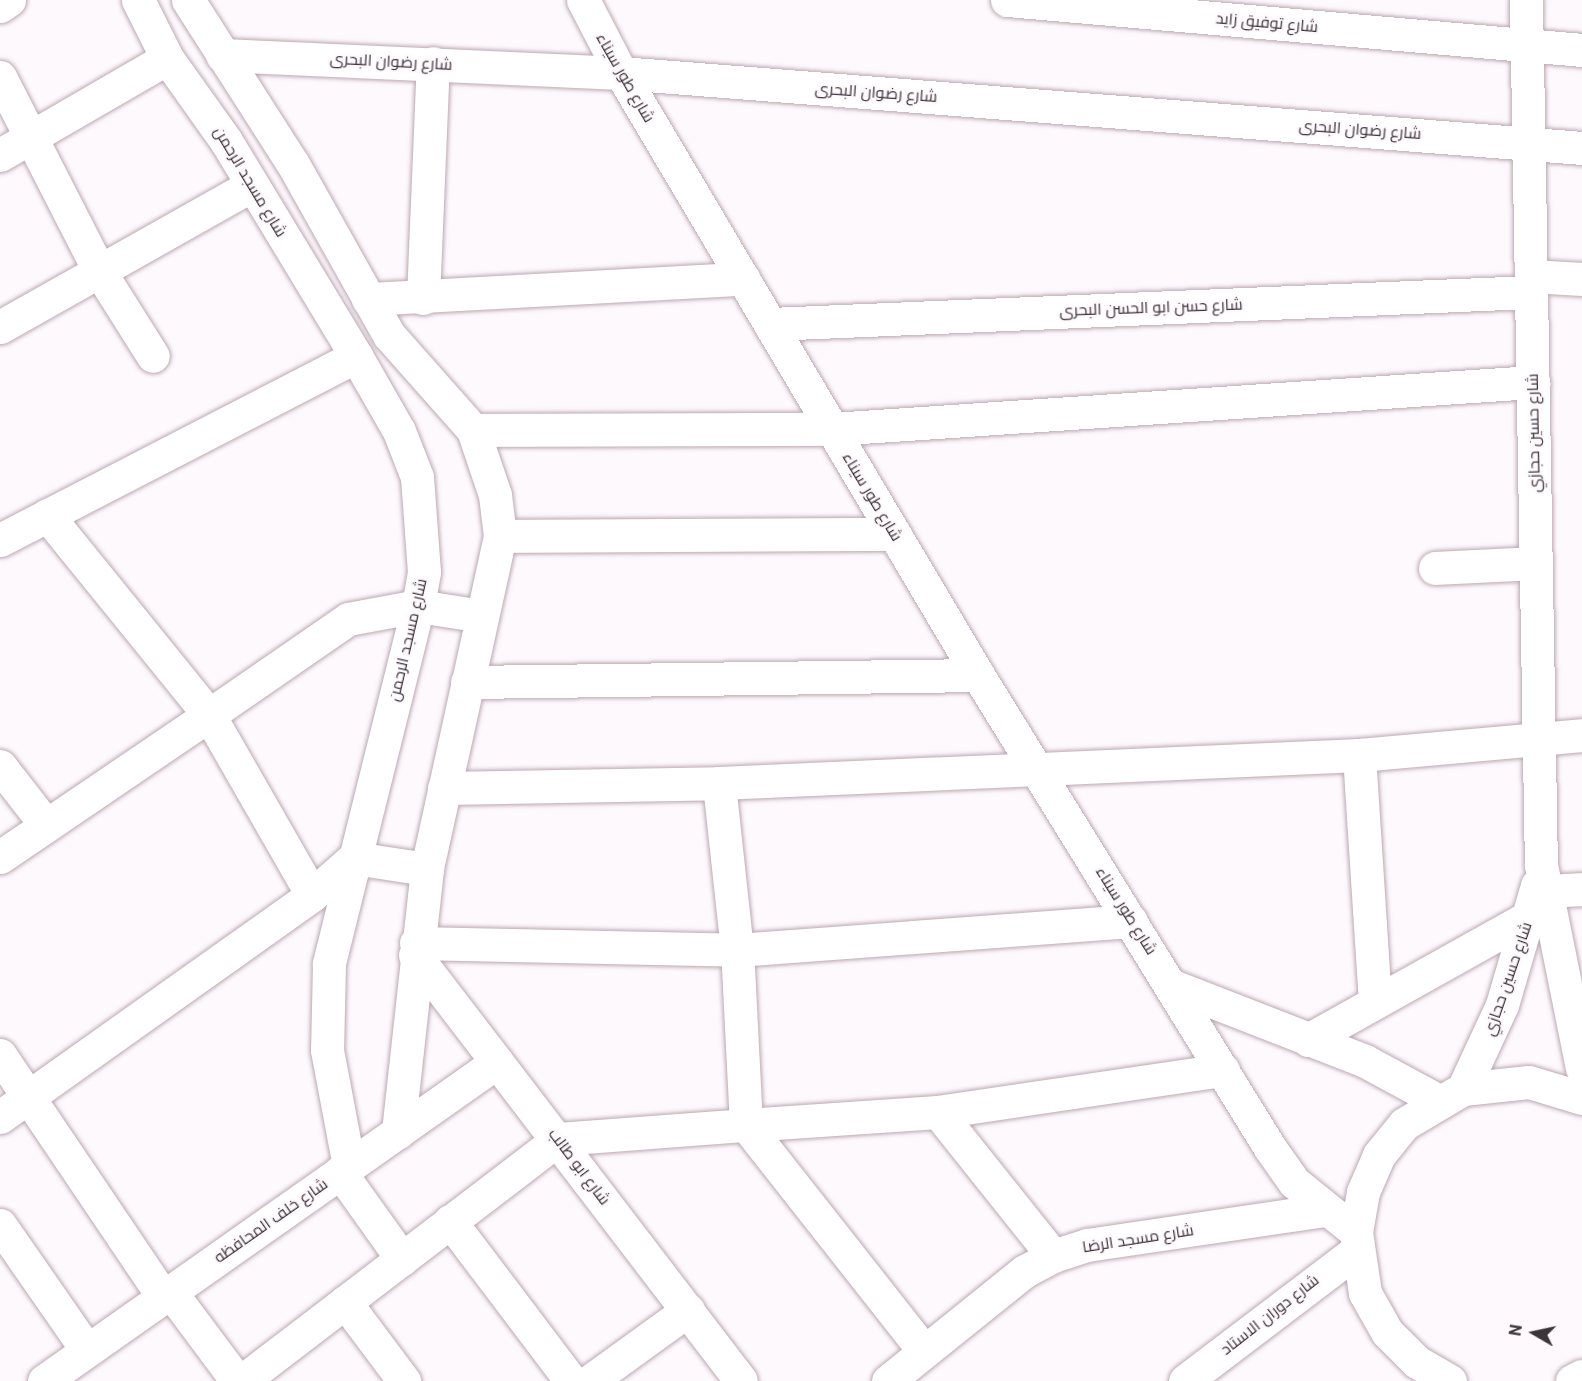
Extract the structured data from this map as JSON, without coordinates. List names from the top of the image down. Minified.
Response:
{"streets":{"street":["شارع توفيق زايد","شارع رضوان البحرى","شارع طور سيناء","شارع مسجد الرحمن","شارع حسن ابو الحسن البحرى","شارع حسين حجازي","شارع ابو طالب","شارع خلف المحافظه","شارع مسجد الرضا","شارع دوران الاستاد"]},"crossings":[["شارع توفيق زايد","شارع حسين حجازي"],["شارع رضوان البحرى","شارع طور سيناء"],["شارع رضوان البحرى","شارع حسين حجازي"],["شارع طور سيناء","شارع حسن ابو الحسن البحرى"],["شارع طور سيناء","شارع مسجد الرضا"],["شارع طور سيناء","شارع دوران الاستاد"],["شارع مسجد الرحمن","شارع خلف المحافظه"],["شارع حسن ابو الحسن البحرى","شارع حسين حجازي"],["شارع ابو طالب","شارع خلف المحافظه"]],"north":"left"}
